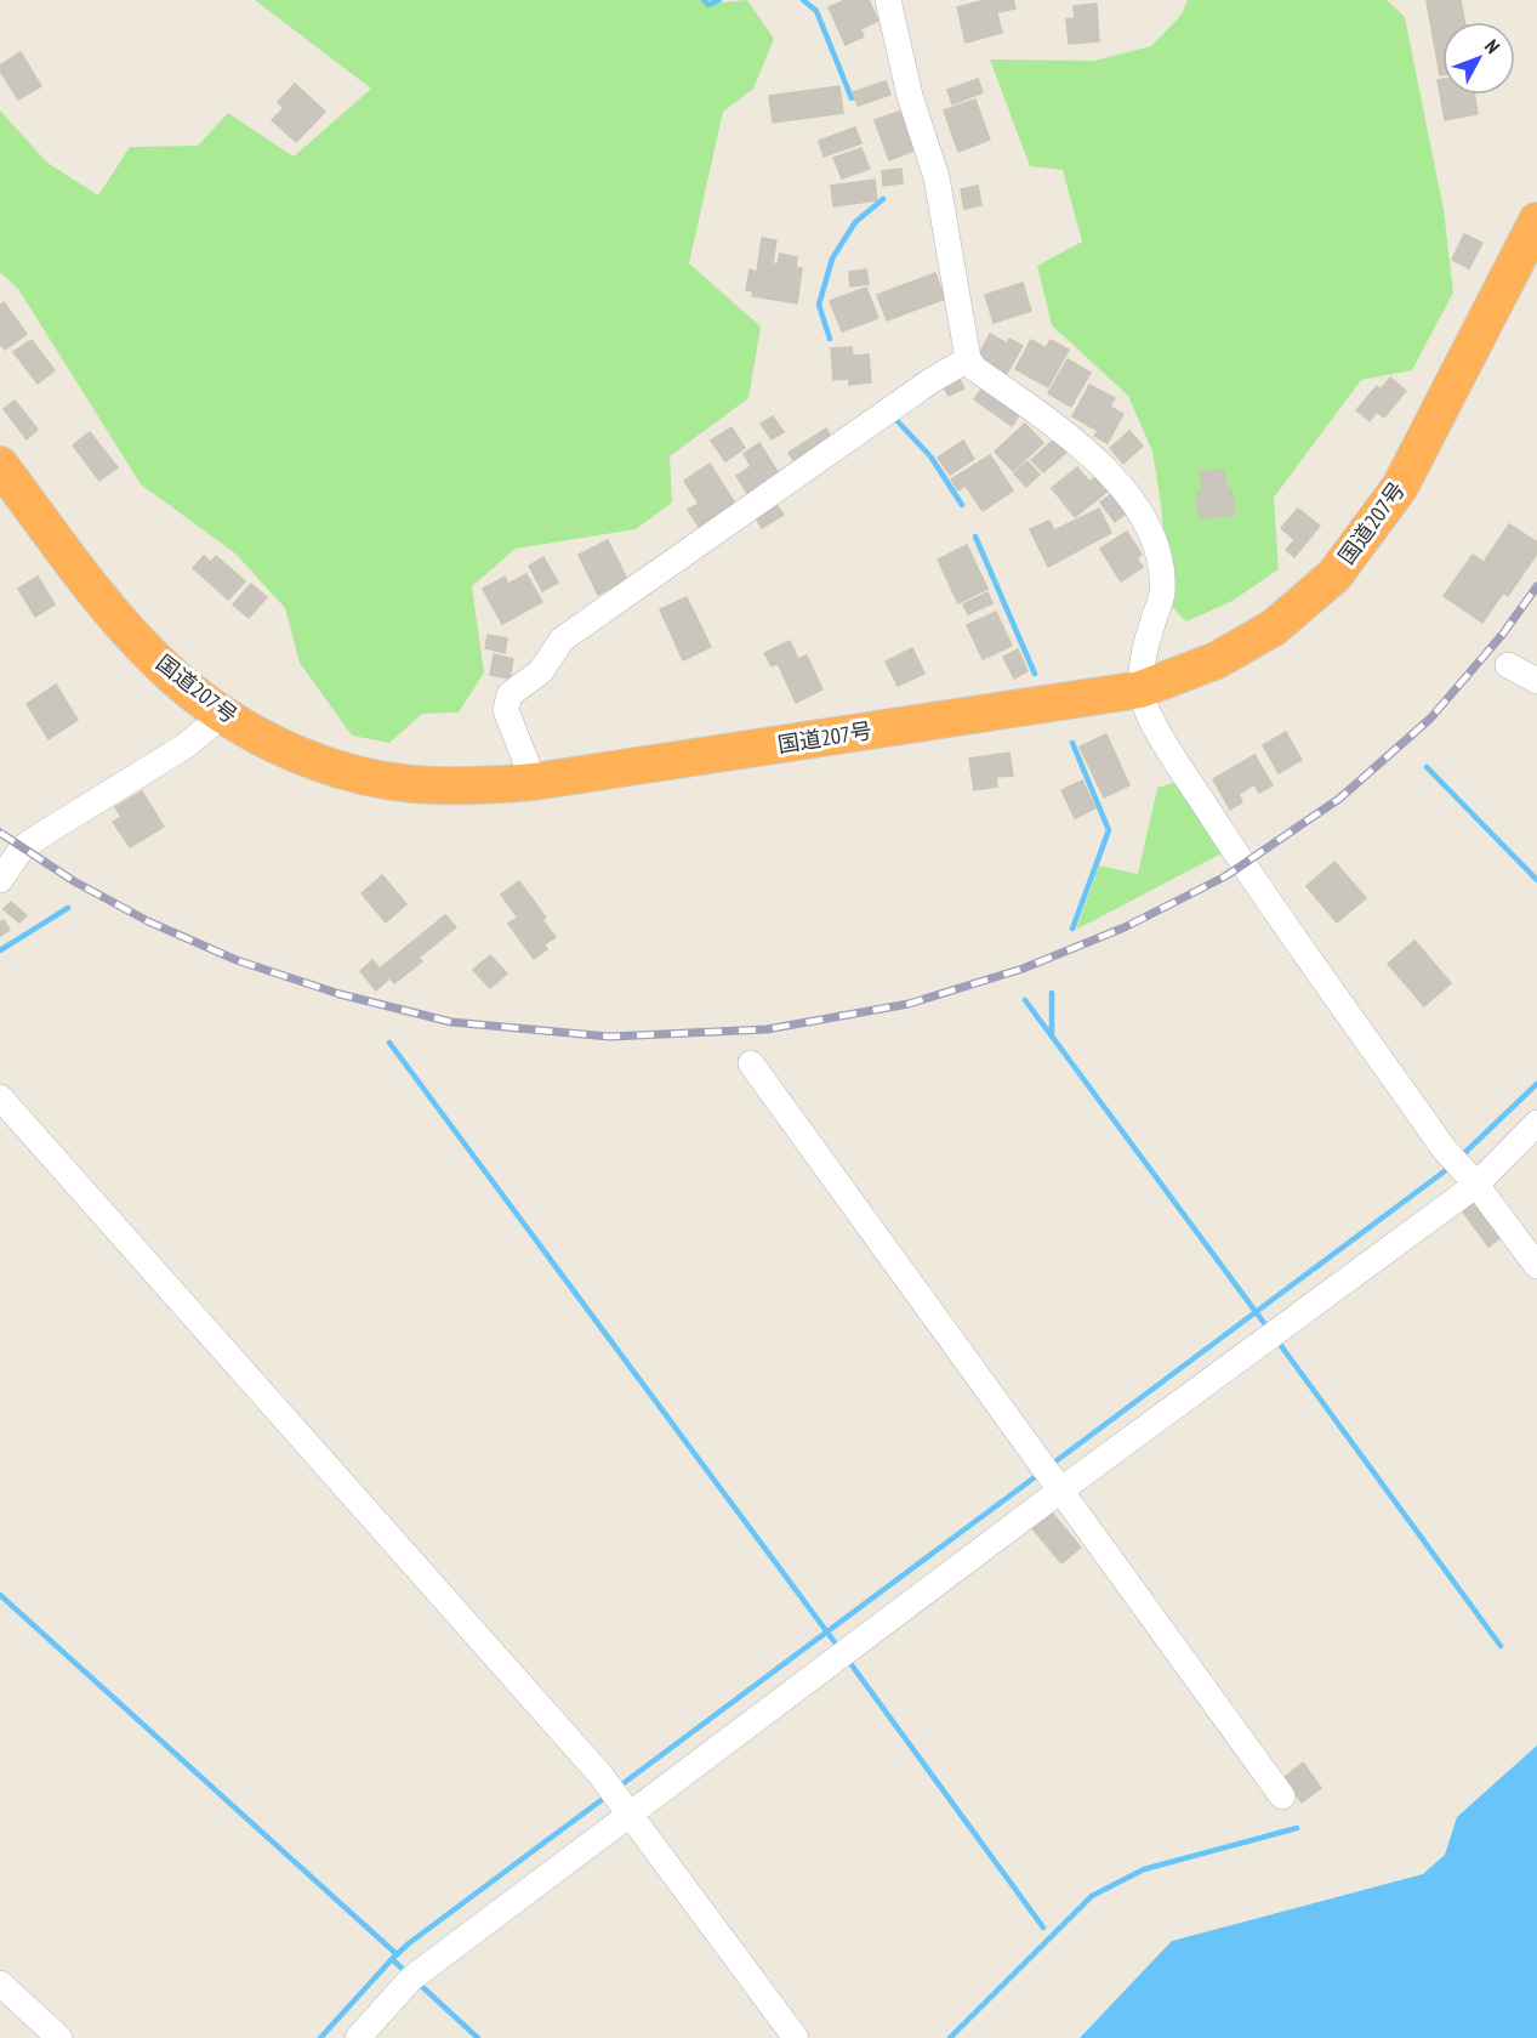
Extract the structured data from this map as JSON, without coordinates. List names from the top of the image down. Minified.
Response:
{"streets":{"highway":["国道207号"]},"north":"top right"}
